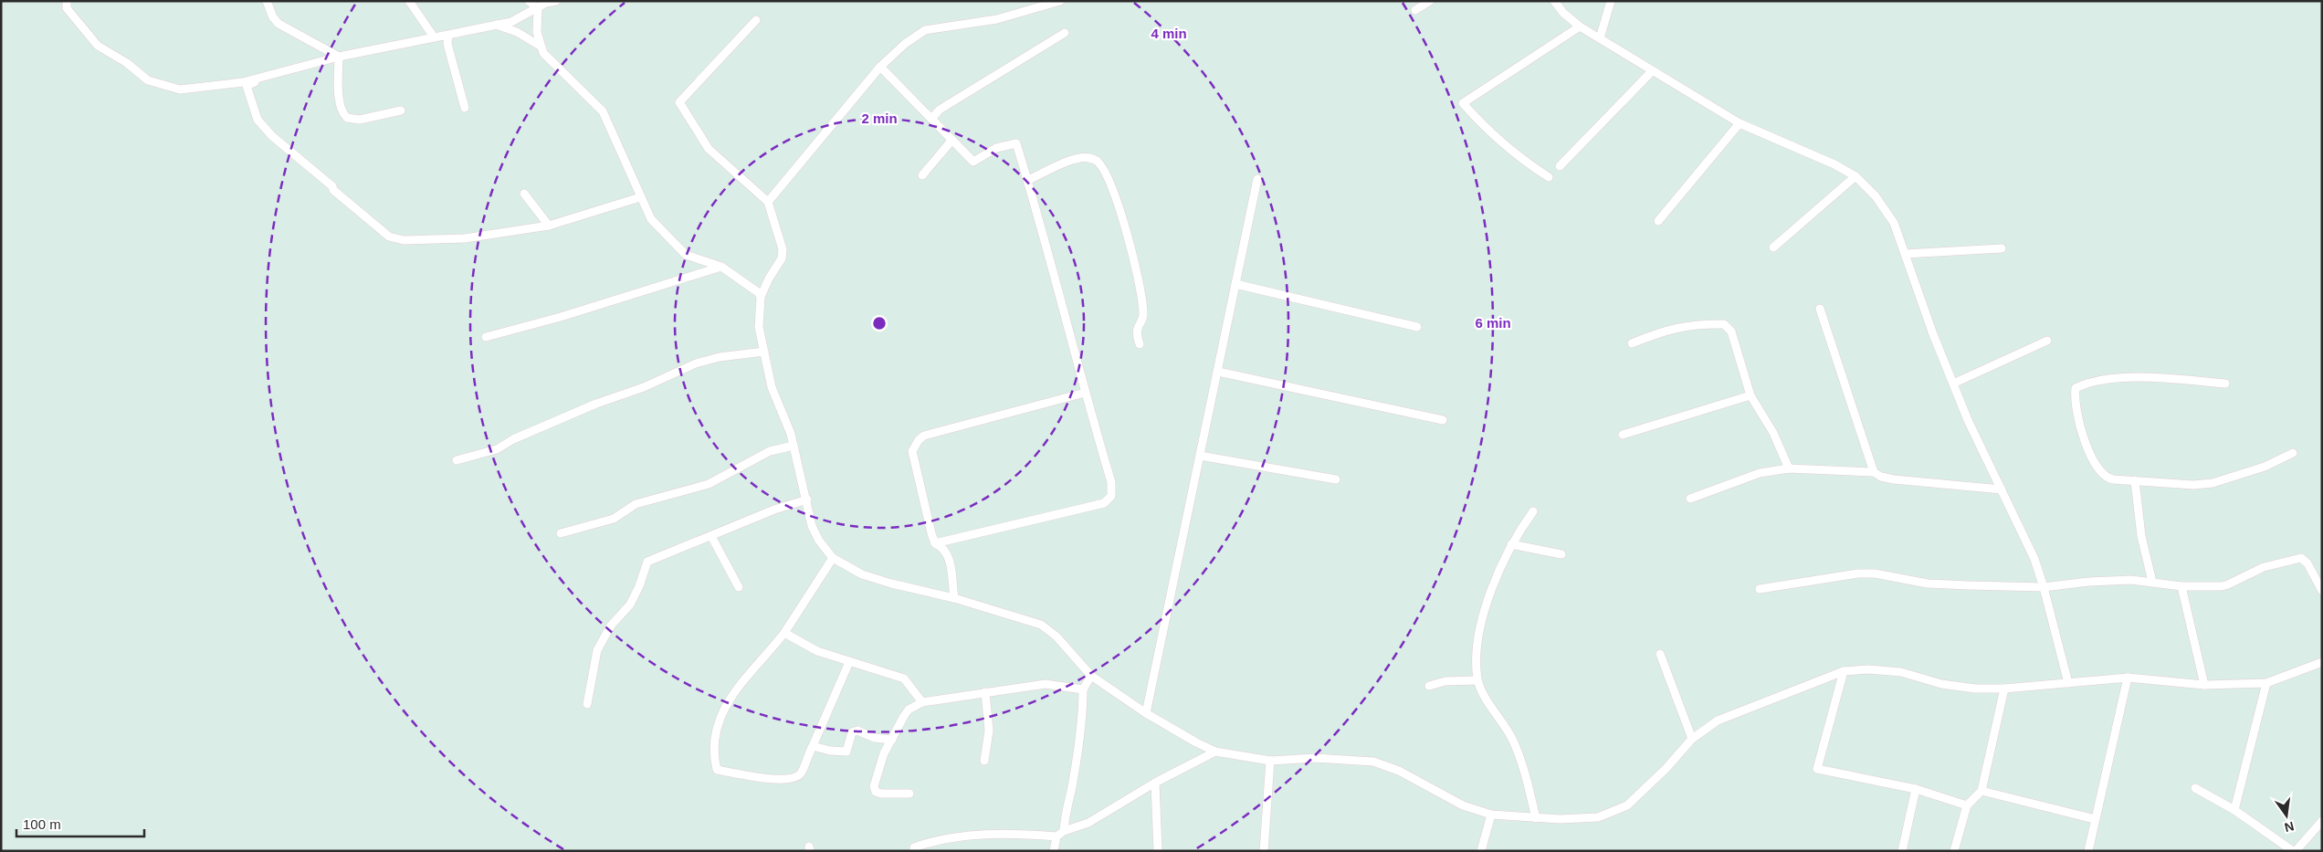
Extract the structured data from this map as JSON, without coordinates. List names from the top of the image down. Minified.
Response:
{"scale_bar":"100 m","north":"bottom","rings":["4 min","2 min","6 min"]}
